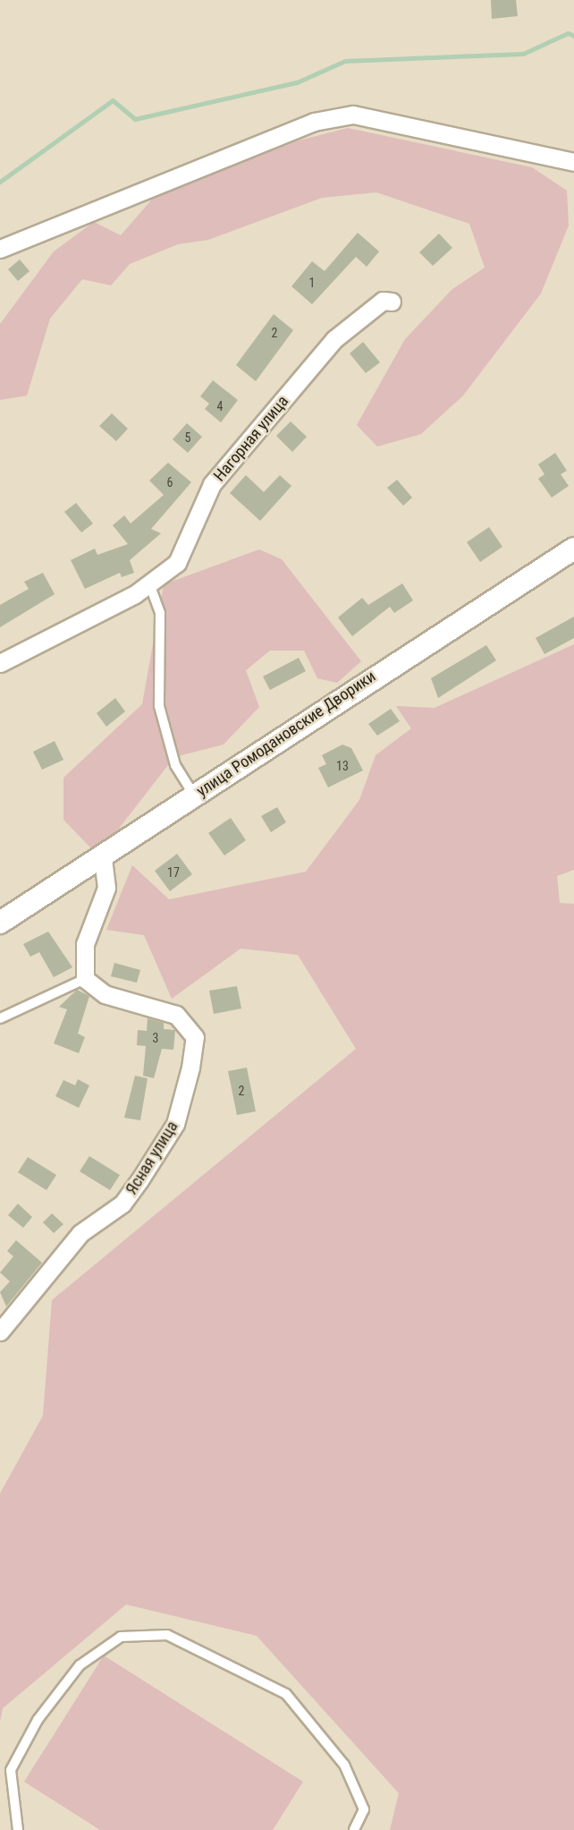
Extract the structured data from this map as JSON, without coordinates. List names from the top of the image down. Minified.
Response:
{"streets":{"street":["Нагорная улица","улица Ромодановские Дворики","Ясная улица"]},"house_numbers":["1","2","4","5","6","13","17","3","2"]}
